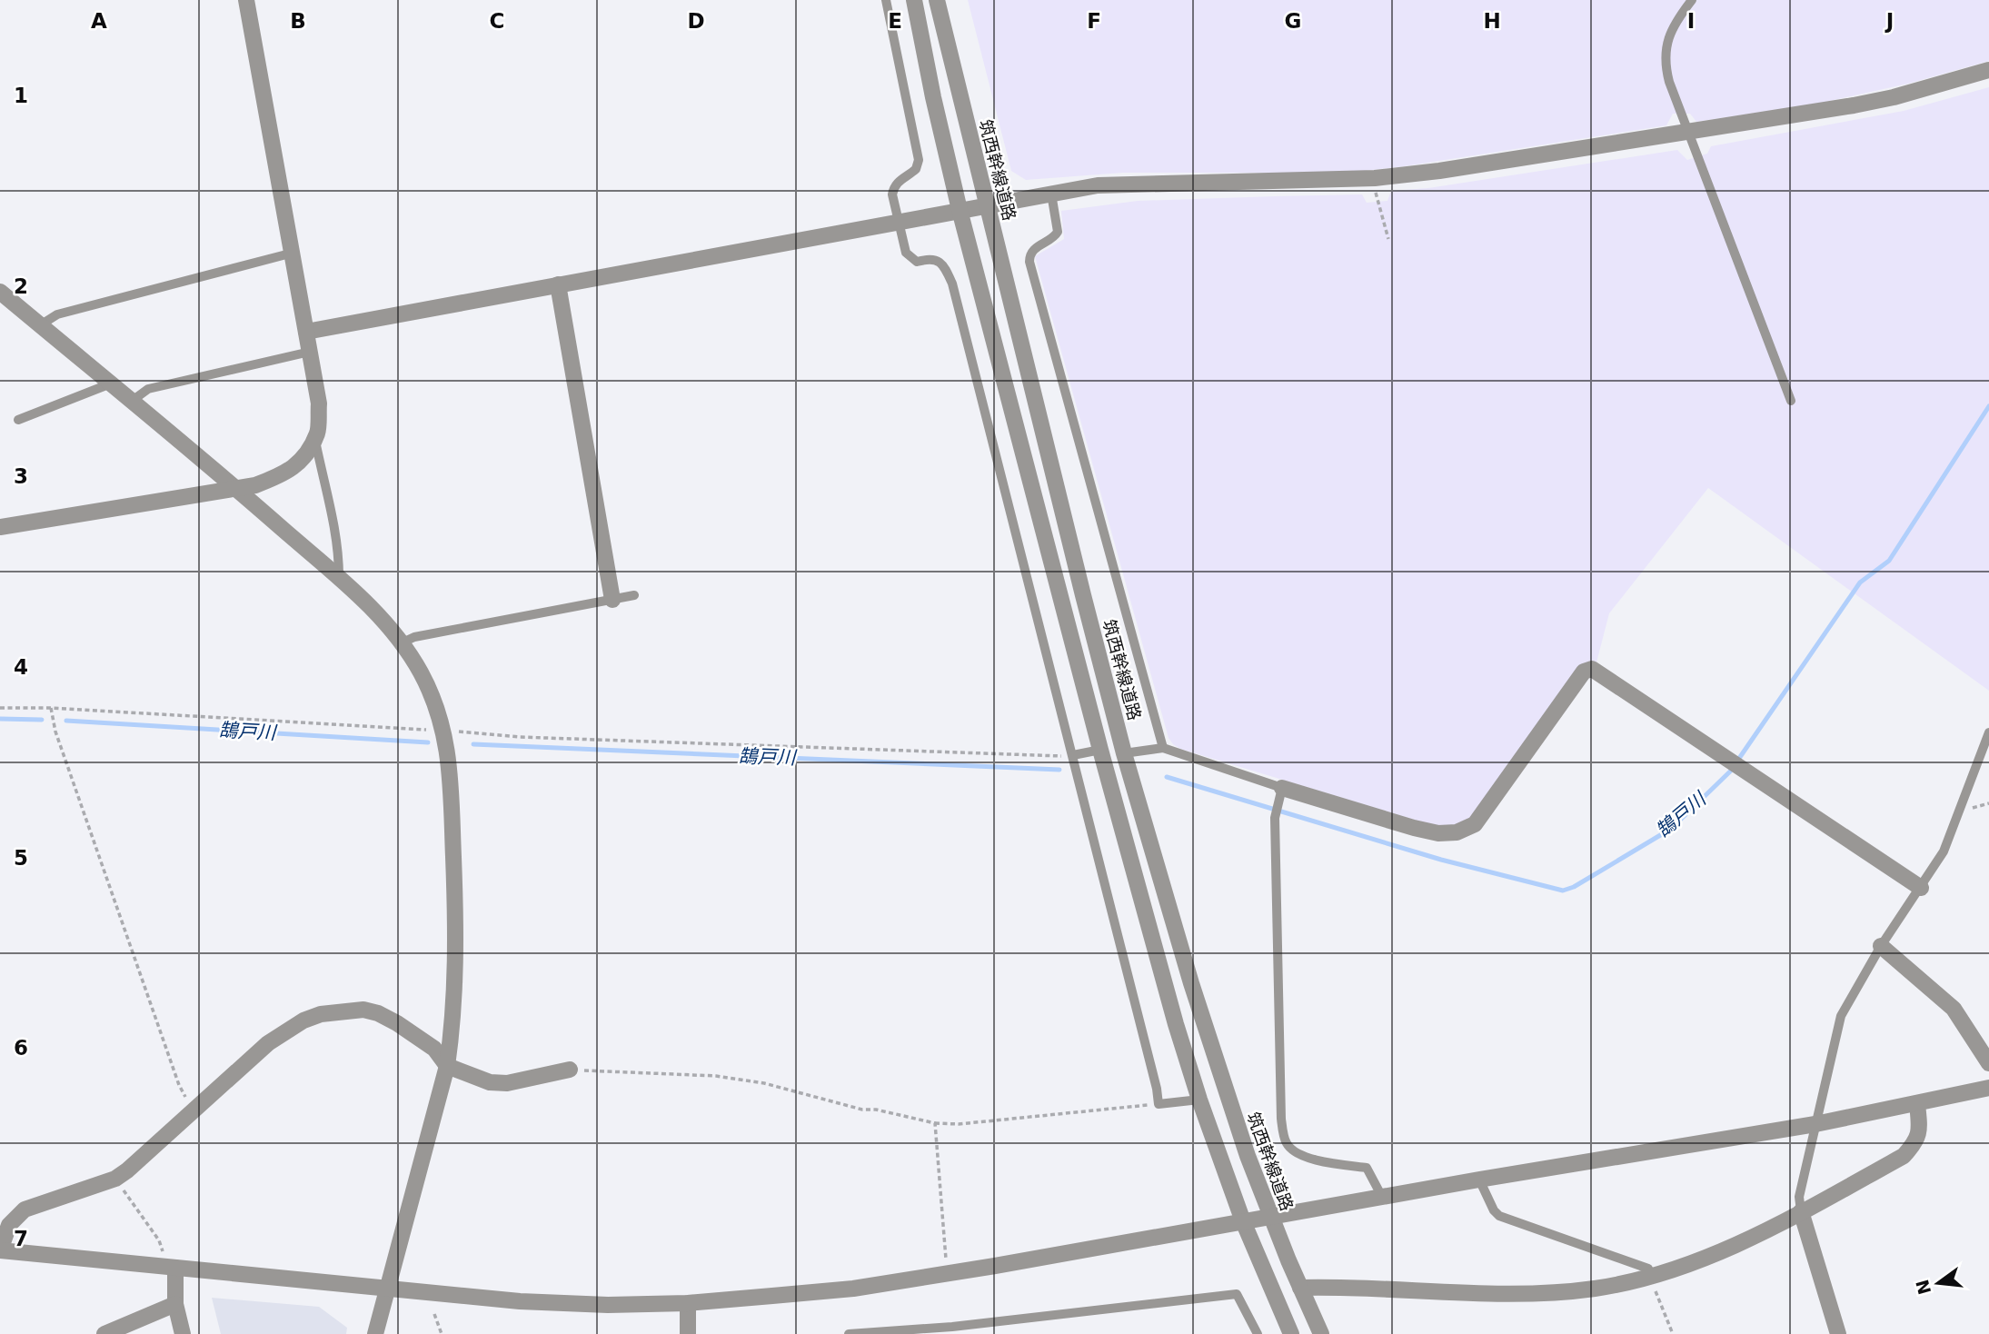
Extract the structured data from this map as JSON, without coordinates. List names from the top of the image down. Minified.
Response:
{"streets":{"street":["筑西幹線道路"]},"water":["鵠戸川"],"north":"left","grid":{"columns":["A","B","C","D","E","F","G","H","I","J"],"rows":["1","2","3","4","5","6","7"]}}
